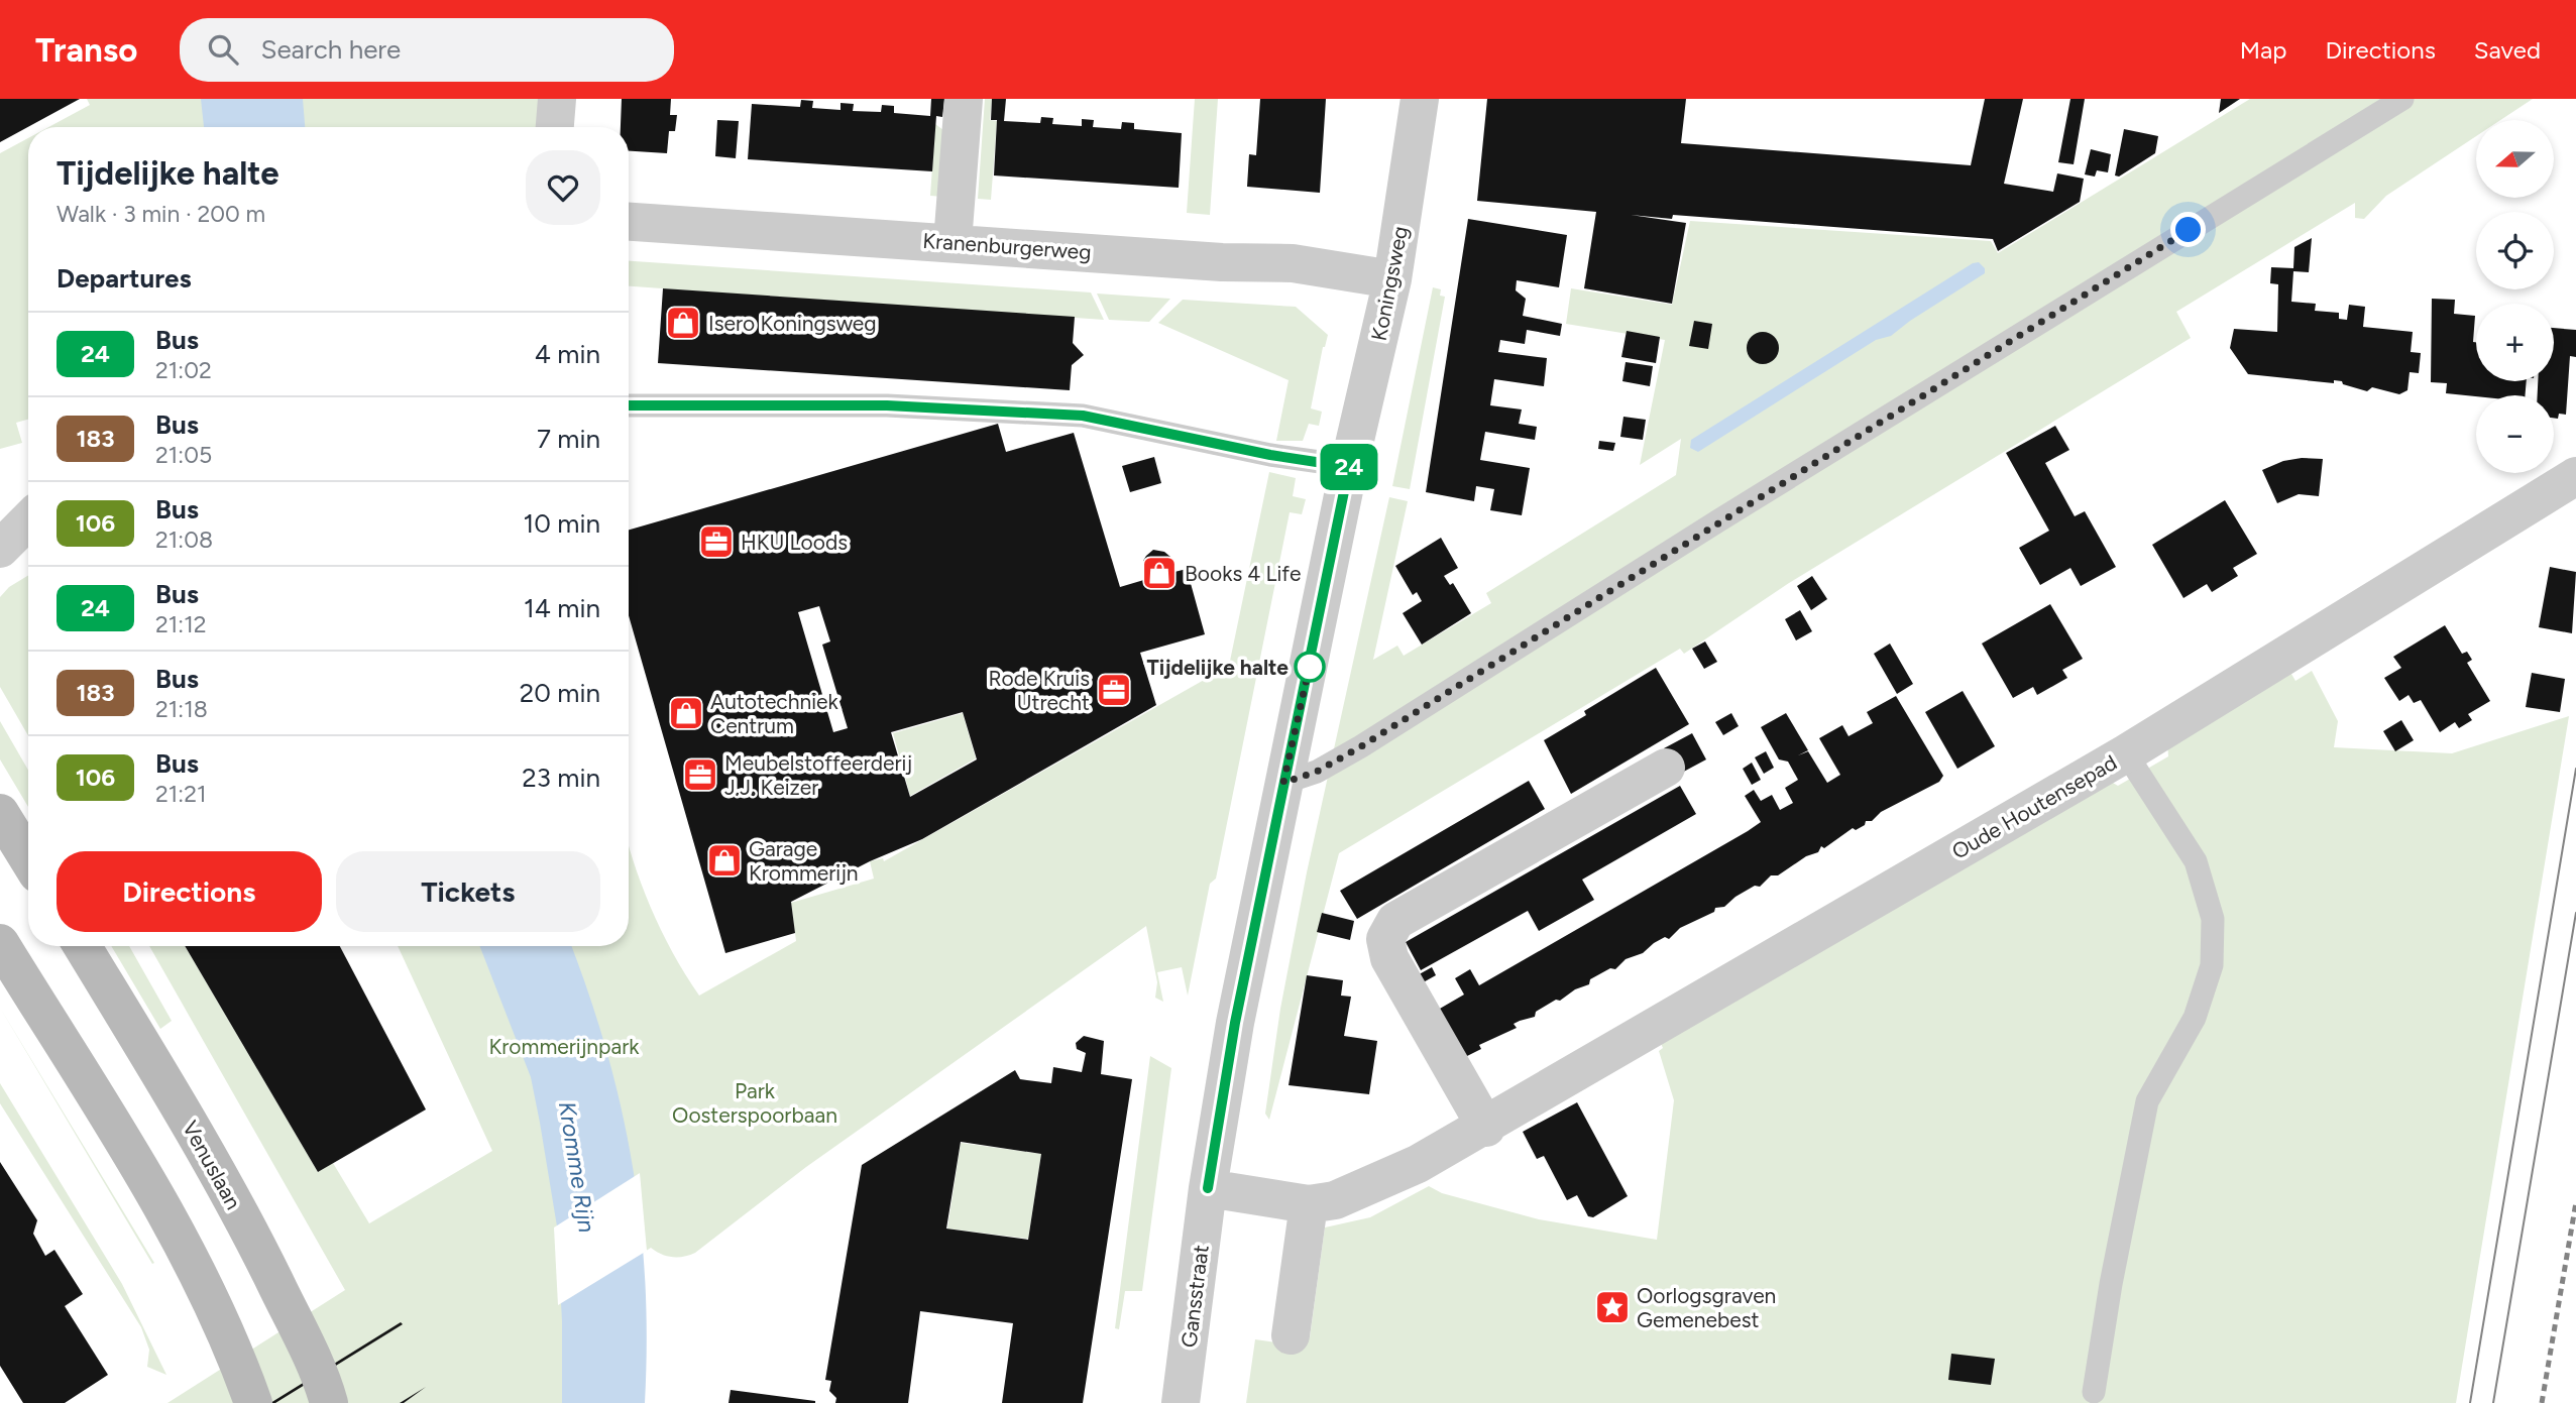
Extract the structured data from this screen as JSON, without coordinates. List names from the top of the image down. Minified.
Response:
{"streets":{"main road":["Venuslaan"],"street":["Kranenburgerweg","Koningsweg","Oude Houtensepad","Gansstraat"]},"crossings":[["Kranenburgerweg","Koningsweg"],["Koningsweg","Oude Houtensepad"],["Koningsweg","Gansstraat"],["Oude Houtensepad","Gansstraat"]],"water":["Kromme Rijn"],"parks":["Krommerijnpark","Park Oosterspoorbaan"],"places":{"shop":["Isero Koningsweg","Books 4 Life","Autotechniek Centrum","Garage Krommerijn"],"office":["HKU Loods","Rode Kruis Utrecht","Meubelstoffeerderij J.J. Keizer"],"other":["Tijdelijke halte"],"place":["Oorlogsgraven Gemenebest"]},"lines":["bus line 24"],"north":"left","page":{"header":"Transo","search":"Search here","nav":["Map","Directions","Saved"],"on_map":"24","map_buttons":["+","−"],"heading":[["Tijdelijke halte","Walk · 3 min · 200 m"],"Departures"],"list":[{"mark":"24","name":"Bus","note":"21:02","value":"4 min"},{"mark":"183","name":"Bus","note":"21:05","value":"7 min"},{"mark":"106","name":"Bus","note":"21:08","value":"10 min"},{"mark":"24","name":"Bus","note":"21:12","value":"14 min"},{"mark":"183","name":"Bus","note":"21:18","value":"20 min"},{"mark":"106","name":"Bus","note":"21:21","value":"23 min"}],"buttons":["Directions","Tickets"]}}
